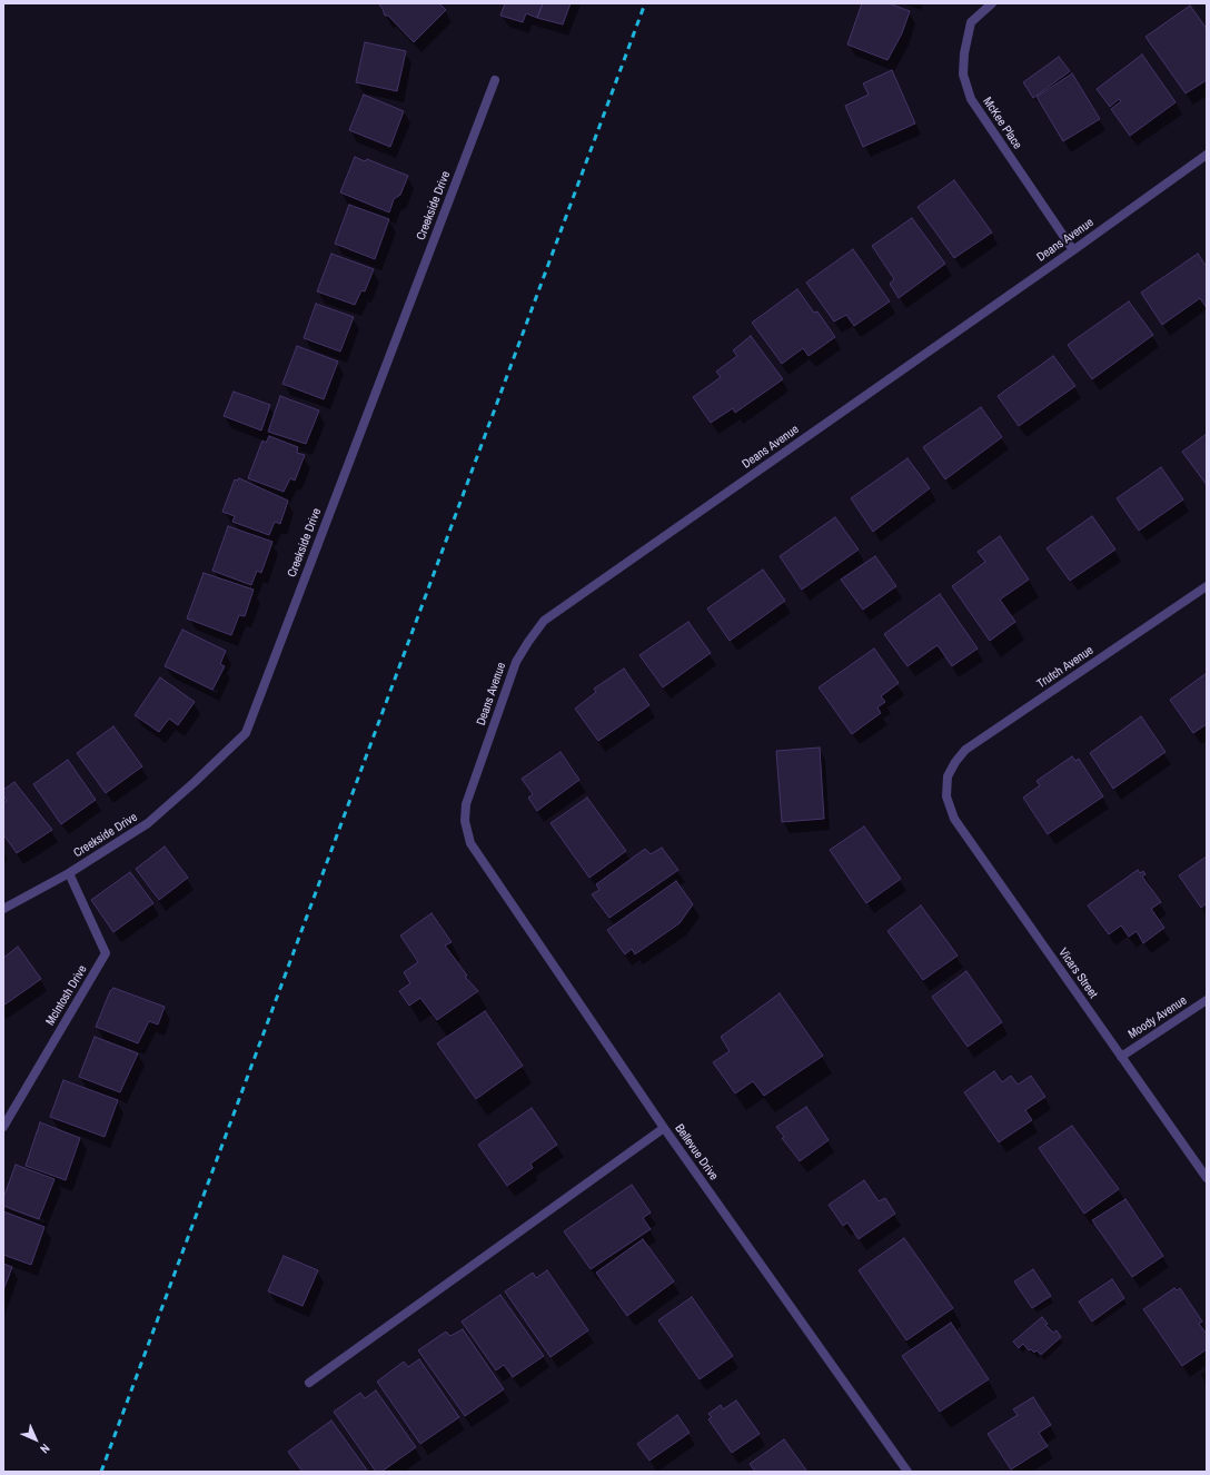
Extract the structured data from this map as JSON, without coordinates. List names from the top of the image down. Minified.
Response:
{"streets":{"street":["McKee Place","Creekside Drive","Deans Avenue","Trutch Avenue","Vicars Street","McIntosh Drive","Moody Avenue","Bellevue Drive"]},"crossings":[["McKee Place","Deans Avenue"],["Creekside Drive","McIntosh Drive"],["Deans Avenue","Bellevue Drive"],["Trutch Avenue","Vicars Street"],["Vicars Street","Moody Avenue"]],"north":"bottom right"}
